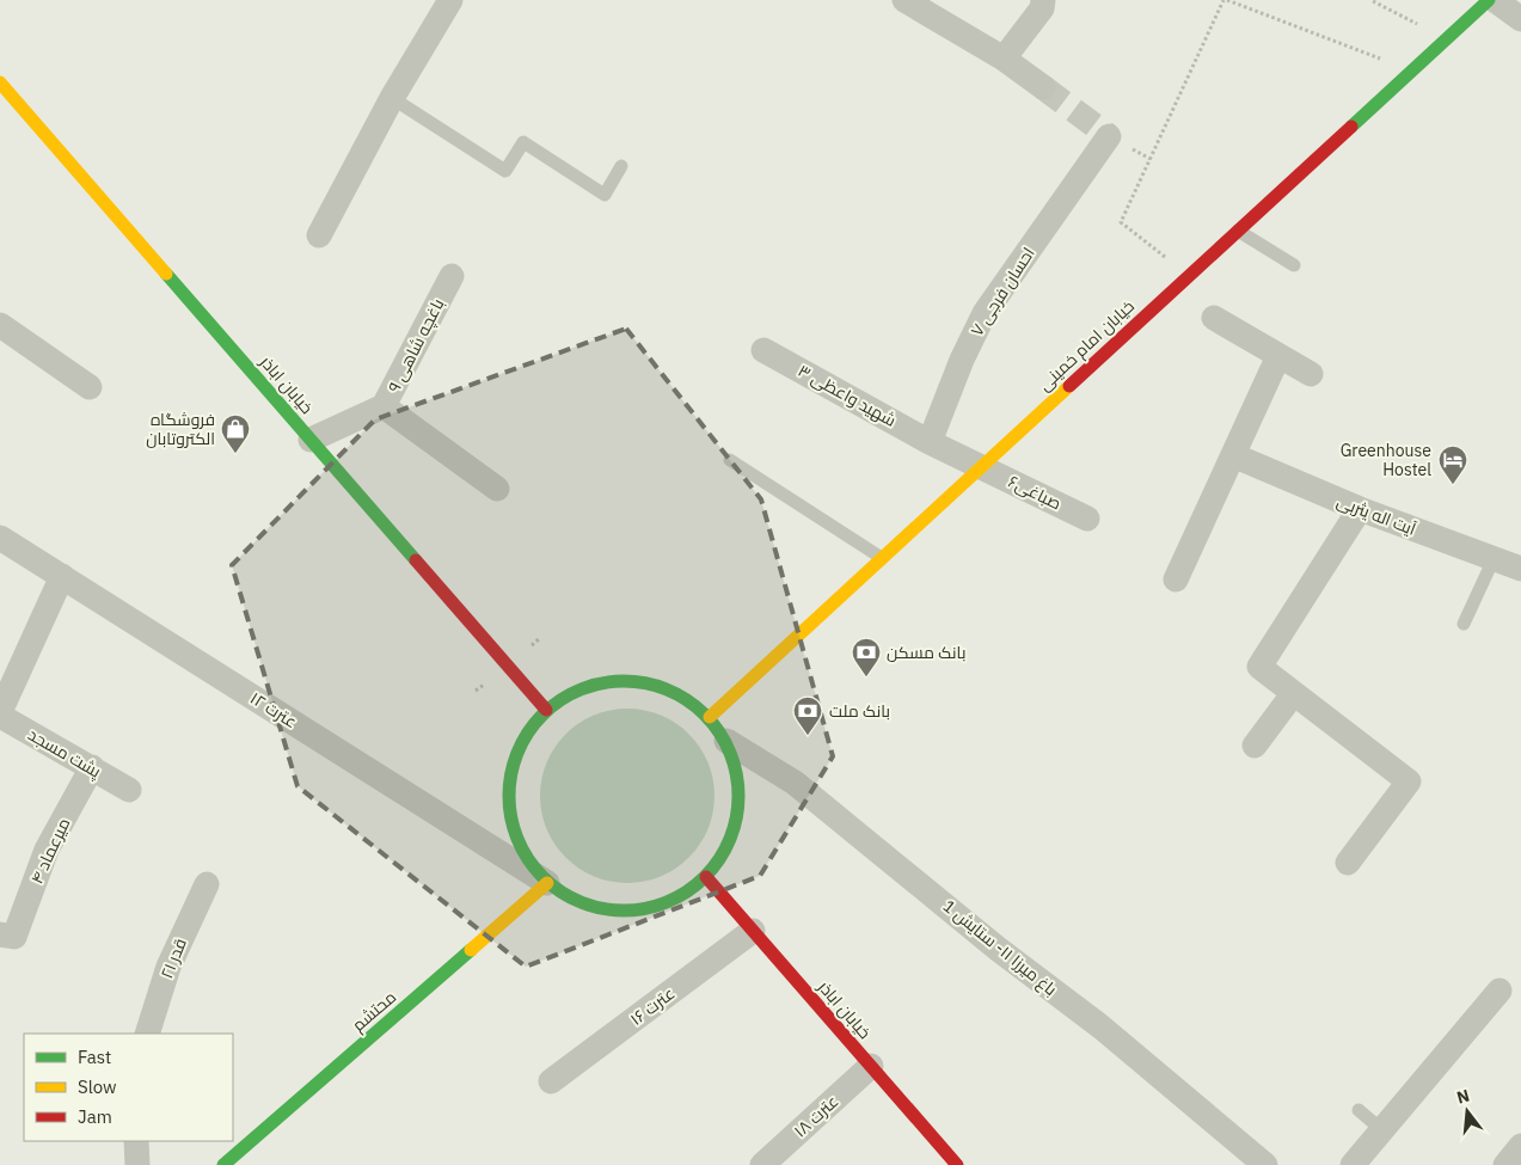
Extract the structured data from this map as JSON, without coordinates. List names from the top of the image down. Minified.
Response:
{"streets":{"main road":["خیابان امام خمینی","خیابان اباذر","محتشم"],"street":["احسان فرجی ۷","باغچه شاهی ۹","شهید واعظی ۳","صباغی۶","آیت اله یثربی","عترت ۱۲","پشت مسجد","میرعماد ۴","باغ میرزا ۱۱- ستایش 1","قدر ۲۱","عترت ۱۶","عترت ۱۸"]},"crossings":[["احسان فرجی ۷","شهید واعظی ۳"],["باغچه شاهی ۹","خیابان اباذر"],["خیابان امام خمینی","صباغی۶"],["خیابان اباذر","عترت ۱۶"],["خیابان اباذر","عترت ۱۸"],["عترت ۱۲","محتشم"],["پشت مسجد","میرعماد ۴"]],"places":{"shop":["فروشگاه الکتروتابان"],"hotel":["Greenhouse Hostel"],"bank":["بانک مسکن","بانک ملت"]},"legend":["Fast","Slow","Jam"],"north":"top"}
